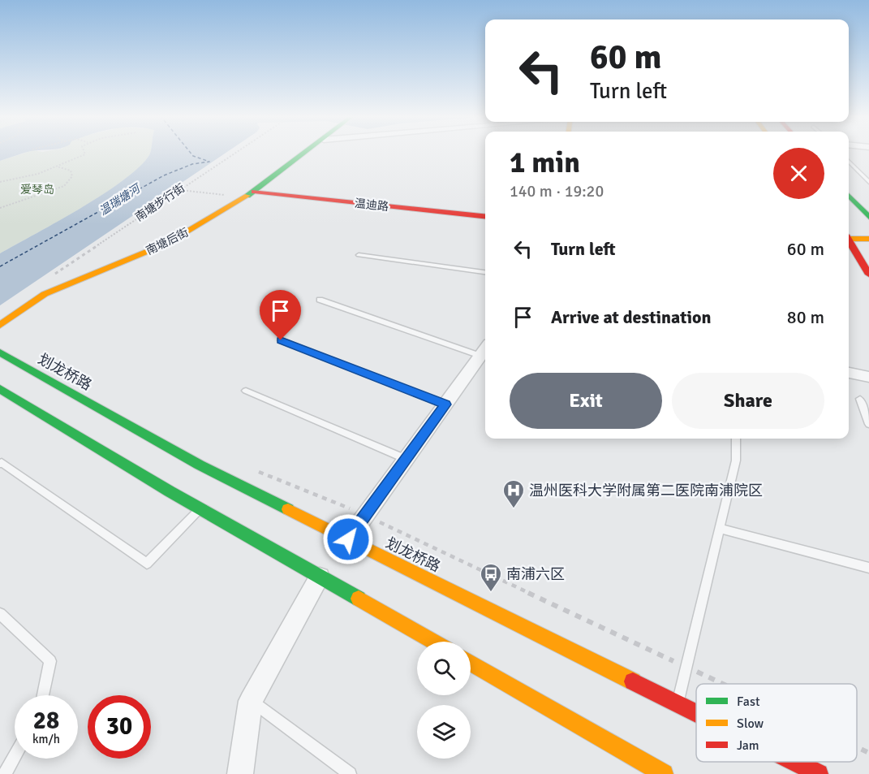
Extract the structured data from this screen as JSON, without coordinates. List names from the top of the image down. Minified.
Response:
{"streets":{"main road":["温迪路","南塘后街","划龙桥路"],"path":["南塘步行街"]},"crossings":[["温迪路","南塘后街"]],"water":["温瑞塘河"],"parks":["爱琴岛"],"places":{"hospital":["温州医科大学附属第二医院南浦院区"],"bus stop":["南浦六区"]},"legend":["Fast","Slow","Jam"],"page":{"turn":["60 m","Turn left"],"heading":["1 min","140 m · 19:20"],"list":[{"name":"Turn left","value":"60 m"},{"name":"Arrive at destination","value":"80 m"}],"buttons":["Exit","Share"],"speed":"28 km/h","limit":"30"}}
